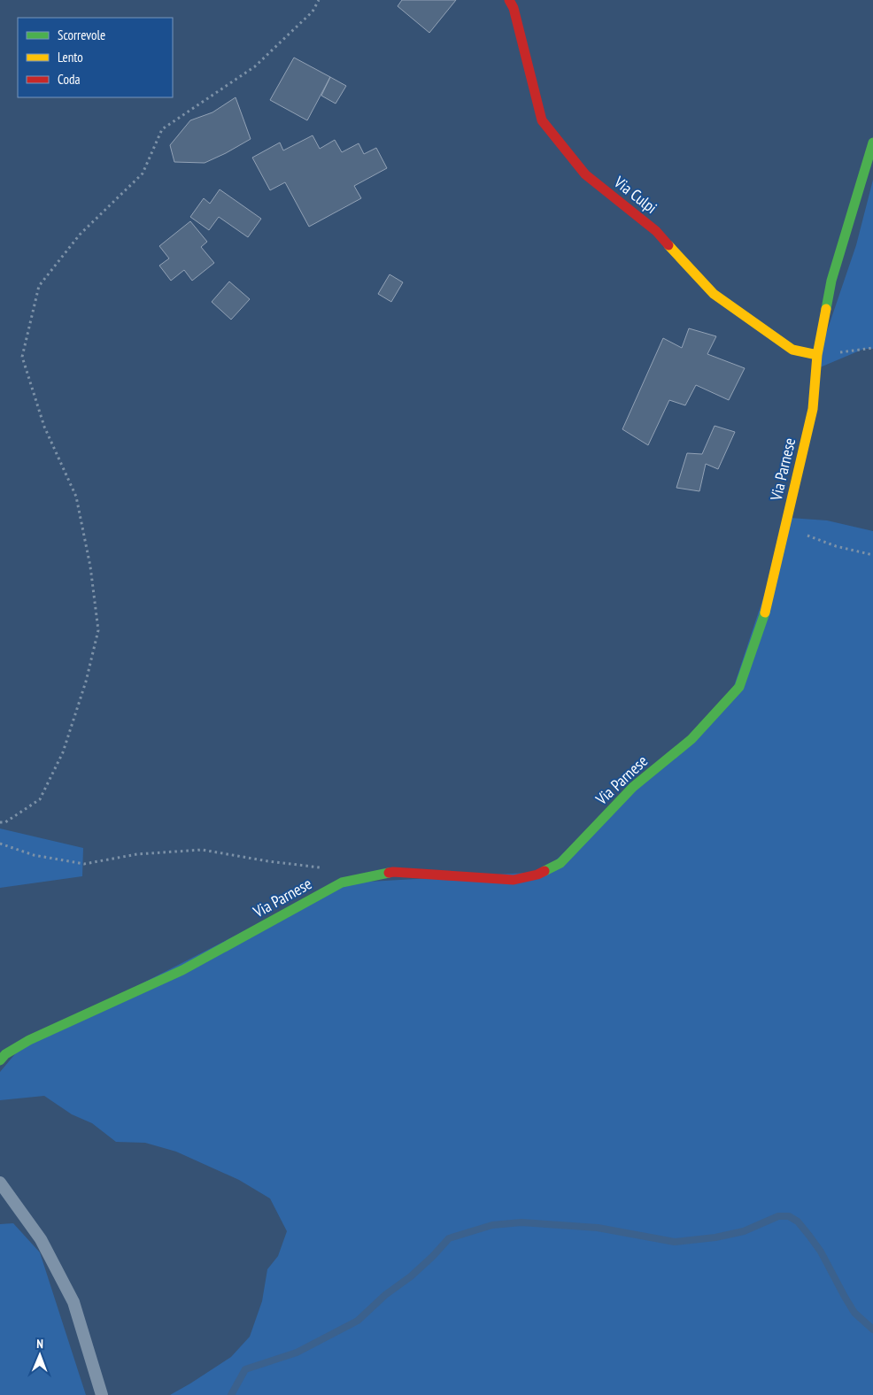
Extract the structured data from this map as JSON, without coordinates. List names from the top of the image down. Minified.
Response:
{"streets":{"street":["Via Culpi","Via Parnese"]},"crossings":[["Via Culpi","Via Parnese"]],"legend":["Scorrevole","Lento","Coda"],"north":"top"}
